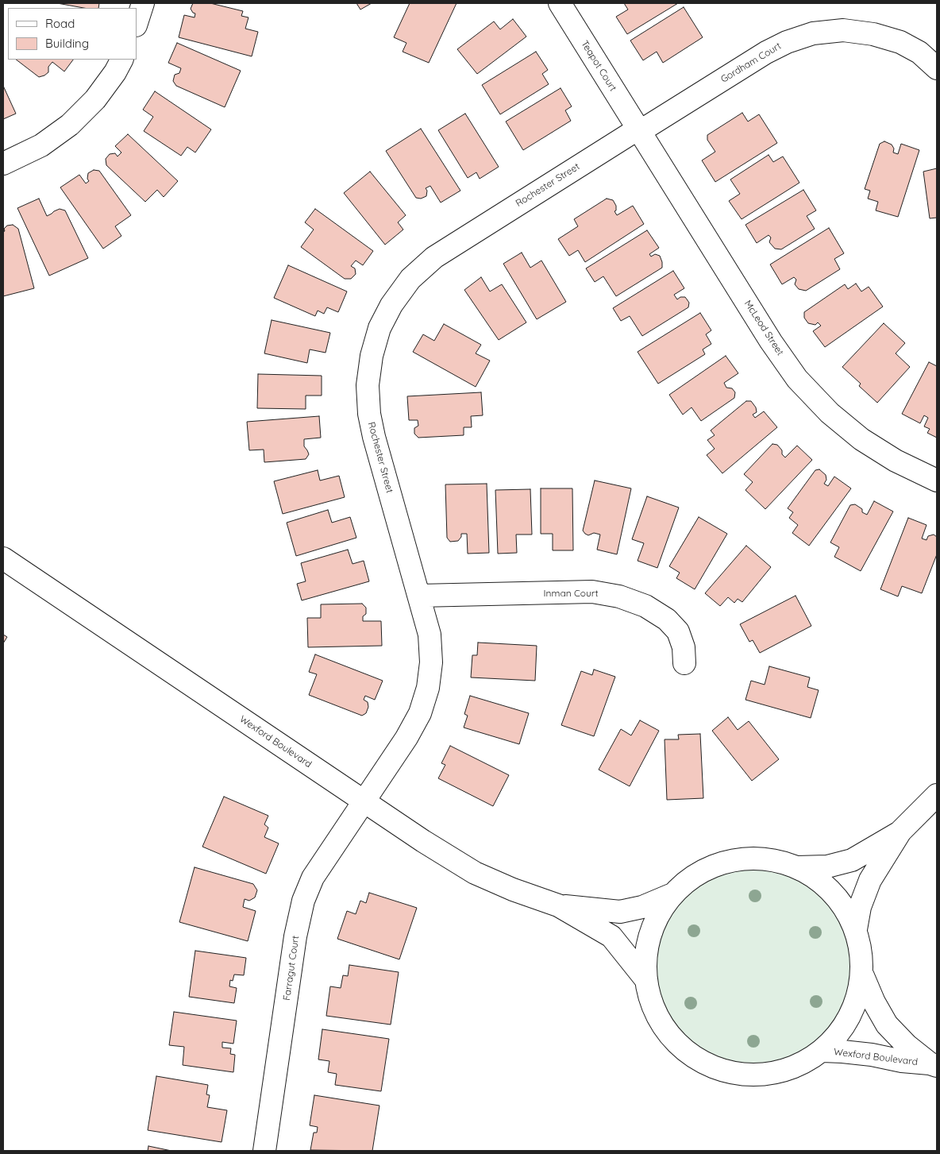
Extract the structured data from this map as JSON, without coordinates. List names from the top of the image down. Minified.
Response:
{"streets":{"street":["Gordham Court","Teapot Court","Rochester Street","McLeod Street","Inman Court","Wexford Boulevard","Farragut Court"]},"crossings":[["Gordham Court","Teapot Court"],["Gordham Court","Rochester Street"],["Gordham Court","McLeod Street"],["Teapot Court","Rochester Street"],["Teapot Court","McLeod Street"],["Rochester Street","McLeod Street"],["Rochester Street","Inman Court"],["Rochester Street","Wexford Boulevard"],["Rochester Street","Farragut Court"],["Wexford Boulevard","Farragut Court"]],"legend":["Road","Building"]}
